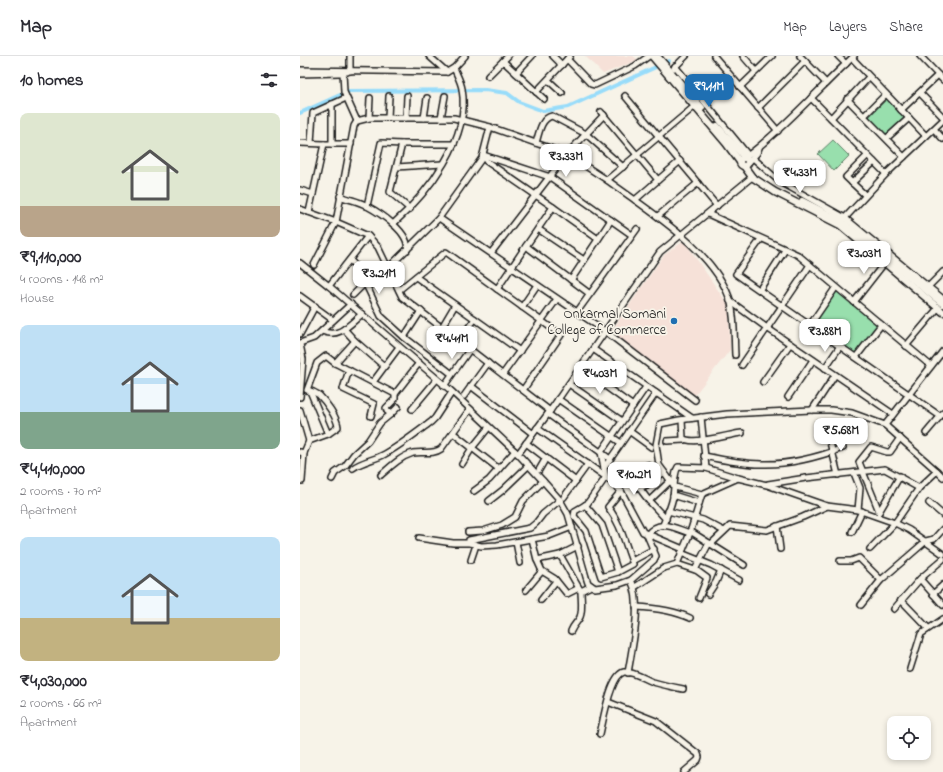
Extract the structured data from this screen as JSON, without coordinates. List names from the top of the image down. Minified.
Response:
{"places":["Onkarmal Somani College of Commerce"],"page":{"header":"Map","nav":["Map","Layers","Share"],"heading":"10 homes","price":["₹9.11M","₹3.33M","₹4.33M","₹3.03M","₹3.21M","₹3.88M","₹4.41M","₹4.03M","₹5.68M","₹10.2M"],"list":[{"name":"₹9,110,000","note":"4 rooms · 148 m² · House"},{"name":"₹4,410,000","note":"2 rooms · 70 m² · Apartment"},{"name":"₹4,030,000","note":"2 rooms · 66 m² · Apartment"}]}}
